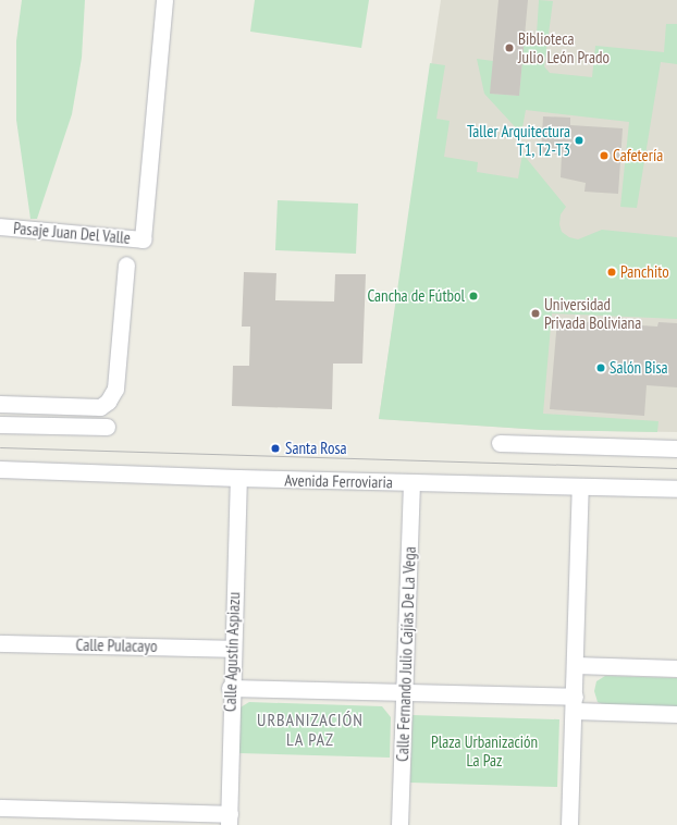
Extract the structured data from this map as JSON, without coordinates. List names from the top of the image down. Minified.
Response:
{"streets":{"street":["Pasaje Juan Del Valle","Avenida Ferroviaria","Calle Pulacayo","Calle Agustín Aspiazu","Calle Fernando Julio Cajías De La Vega"]},"crossings":[["Avenida Ferroviaria","Calle Agustín Aspiazu"],["Avenida Ferroviaria","Calle Fernando Julio Cajías De La Vega"],["Calle Pulacayo","Calle Agustín Aspiazu"]],"districts":["URBANIZACIÓN LA PAZ"],"parks":["Plaza Urbanización La Paz"],"places":["Biblioteca Julio León Prado","Taller Arquitectura T1, T2-T3","Cafetería","Panchito","Cancha de Fútbol","Universidad Privada Boliviana","Salón Bisa","Santa Rosa"]}
